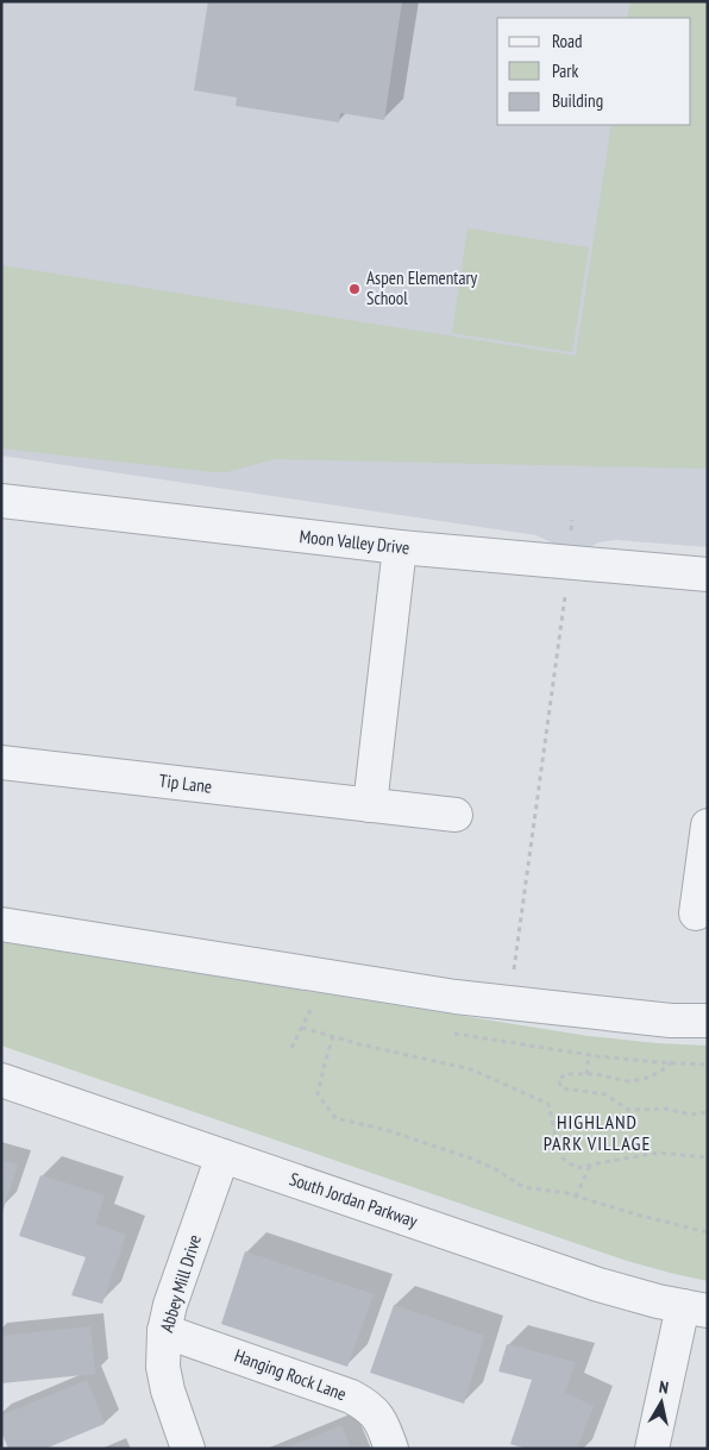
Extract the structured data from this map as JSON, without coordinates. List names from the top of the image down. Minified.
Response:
{"streets":{"street":["Moon Valley Drive","Tip Lane","South Jordan Parkway","Abbey Mill Drive","Hanging Rock Lane"]},"crossings":[["South Jordan Parkway","Abbey Mill Drive"],["Abbey Mill Drive","Hanging Rock Lane"]],"districts":["HIGHLAND PARK VILLAGE"],"places":["Aspen Elementary School"],"legend":["Road","Park","Building"],"north":"top"}
